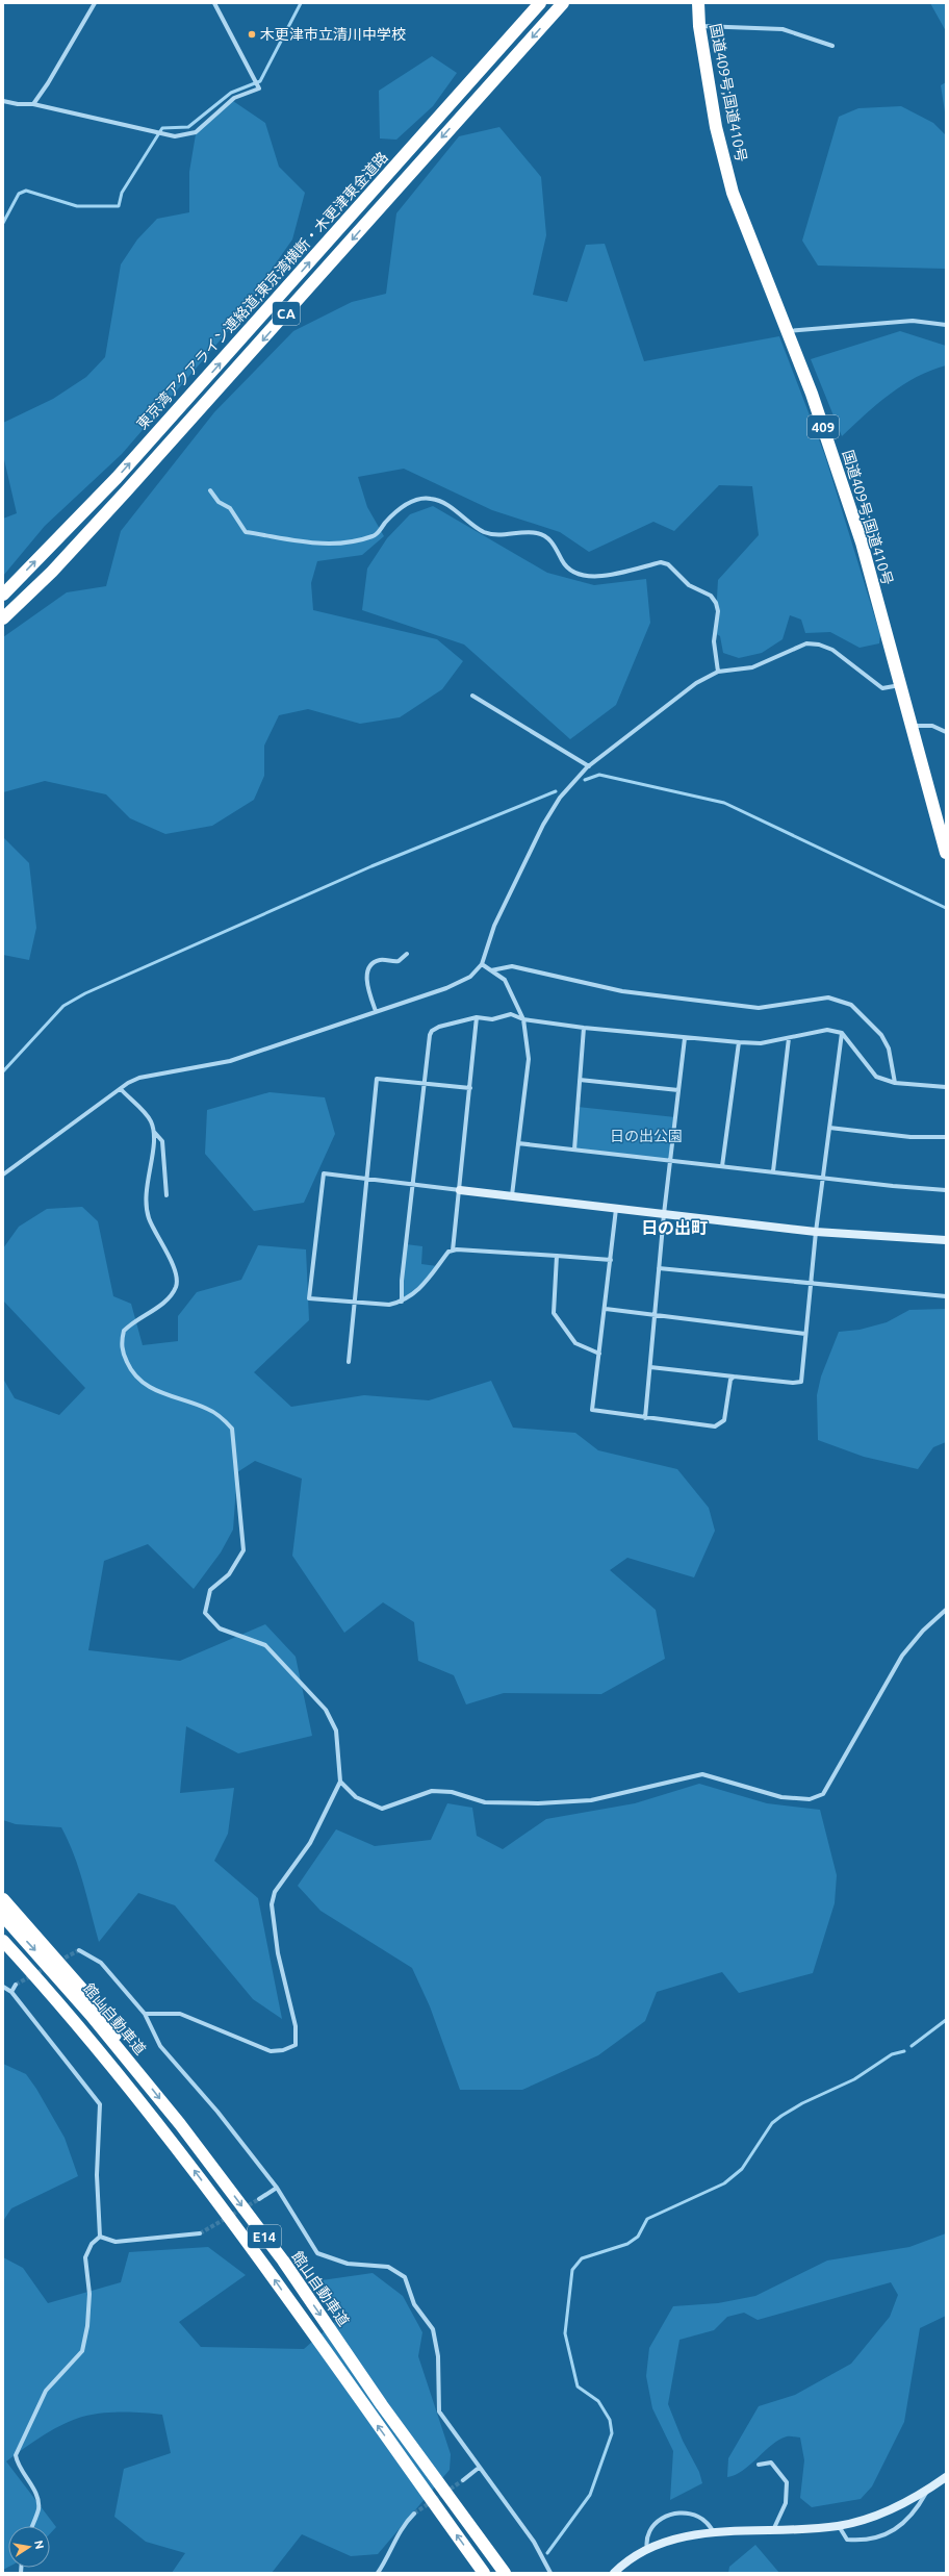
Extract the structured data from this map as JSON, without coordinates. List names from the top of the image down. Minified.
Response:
{"streets":{"highway":["国道409号;国道410号","東京湾アクアライン連絡道;東京湾横断・木更津東金道路","CA","409","館山自動車道","E14"]},"districts":["日の出町"],"parks":["日の出公園"],"places":["木更津市立清川中学校"],"north":"right"}
